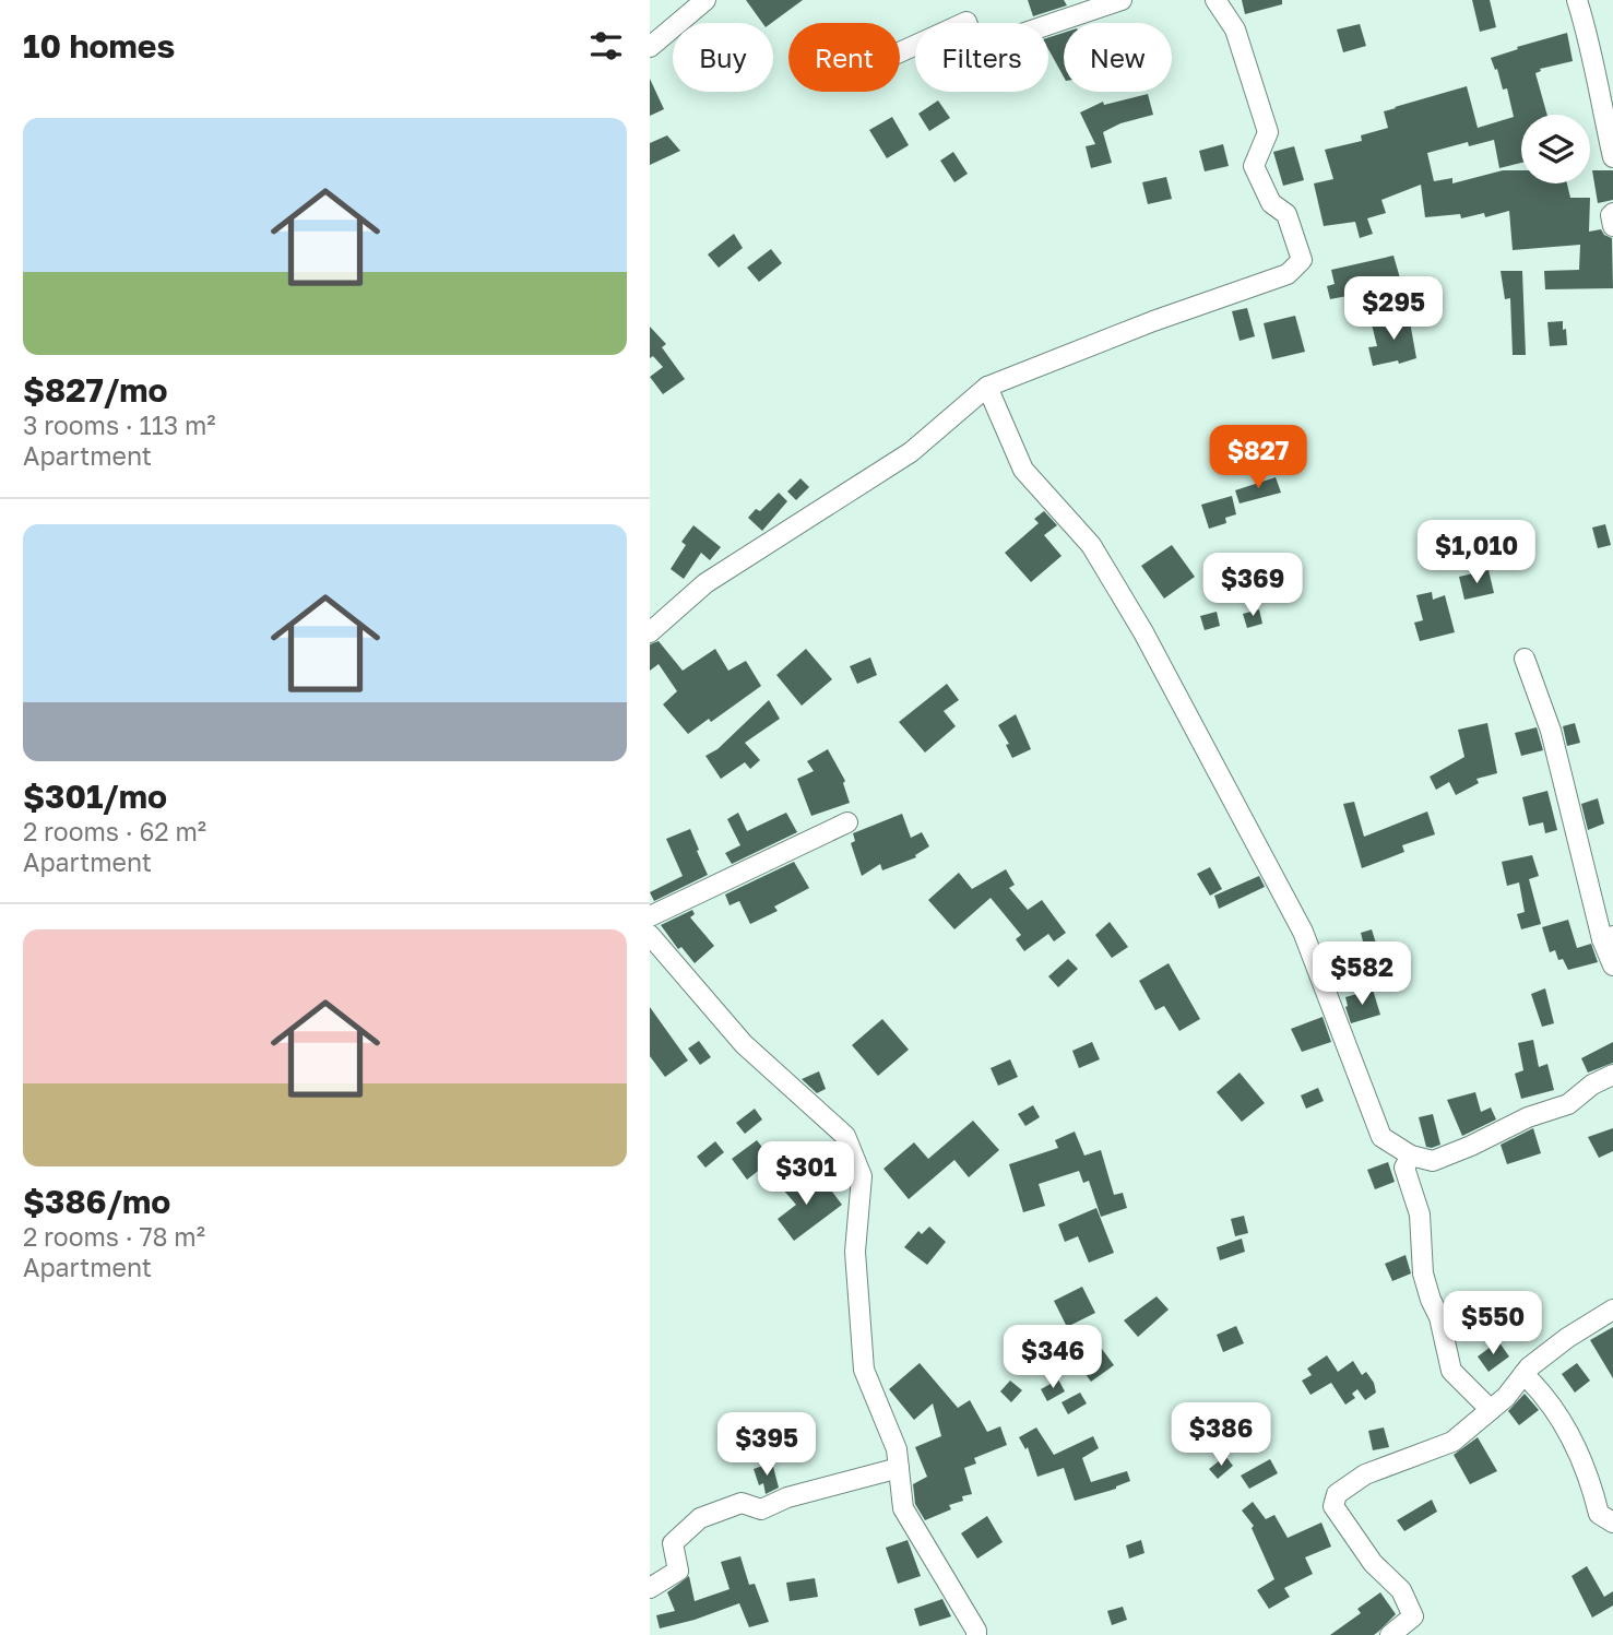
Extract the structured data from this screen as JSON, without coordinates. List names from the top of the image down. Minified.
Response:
{"page":{"heading":"10 homes","chip":["Buy","Rent","Filters","New"],"list":[{"name":"$827/mo","note":"3 rooms · 113 m² · Apartment"},{"name":"$301/mo","note":"2 rooms · 62 m² · Apartment"},{"name":"$386/mo","note":"2 rooms · 78 m² · Apartment"}],"price":["$295","$827","$1,010","$369","$582","$301","$550","$346","$386","$395"]}}
